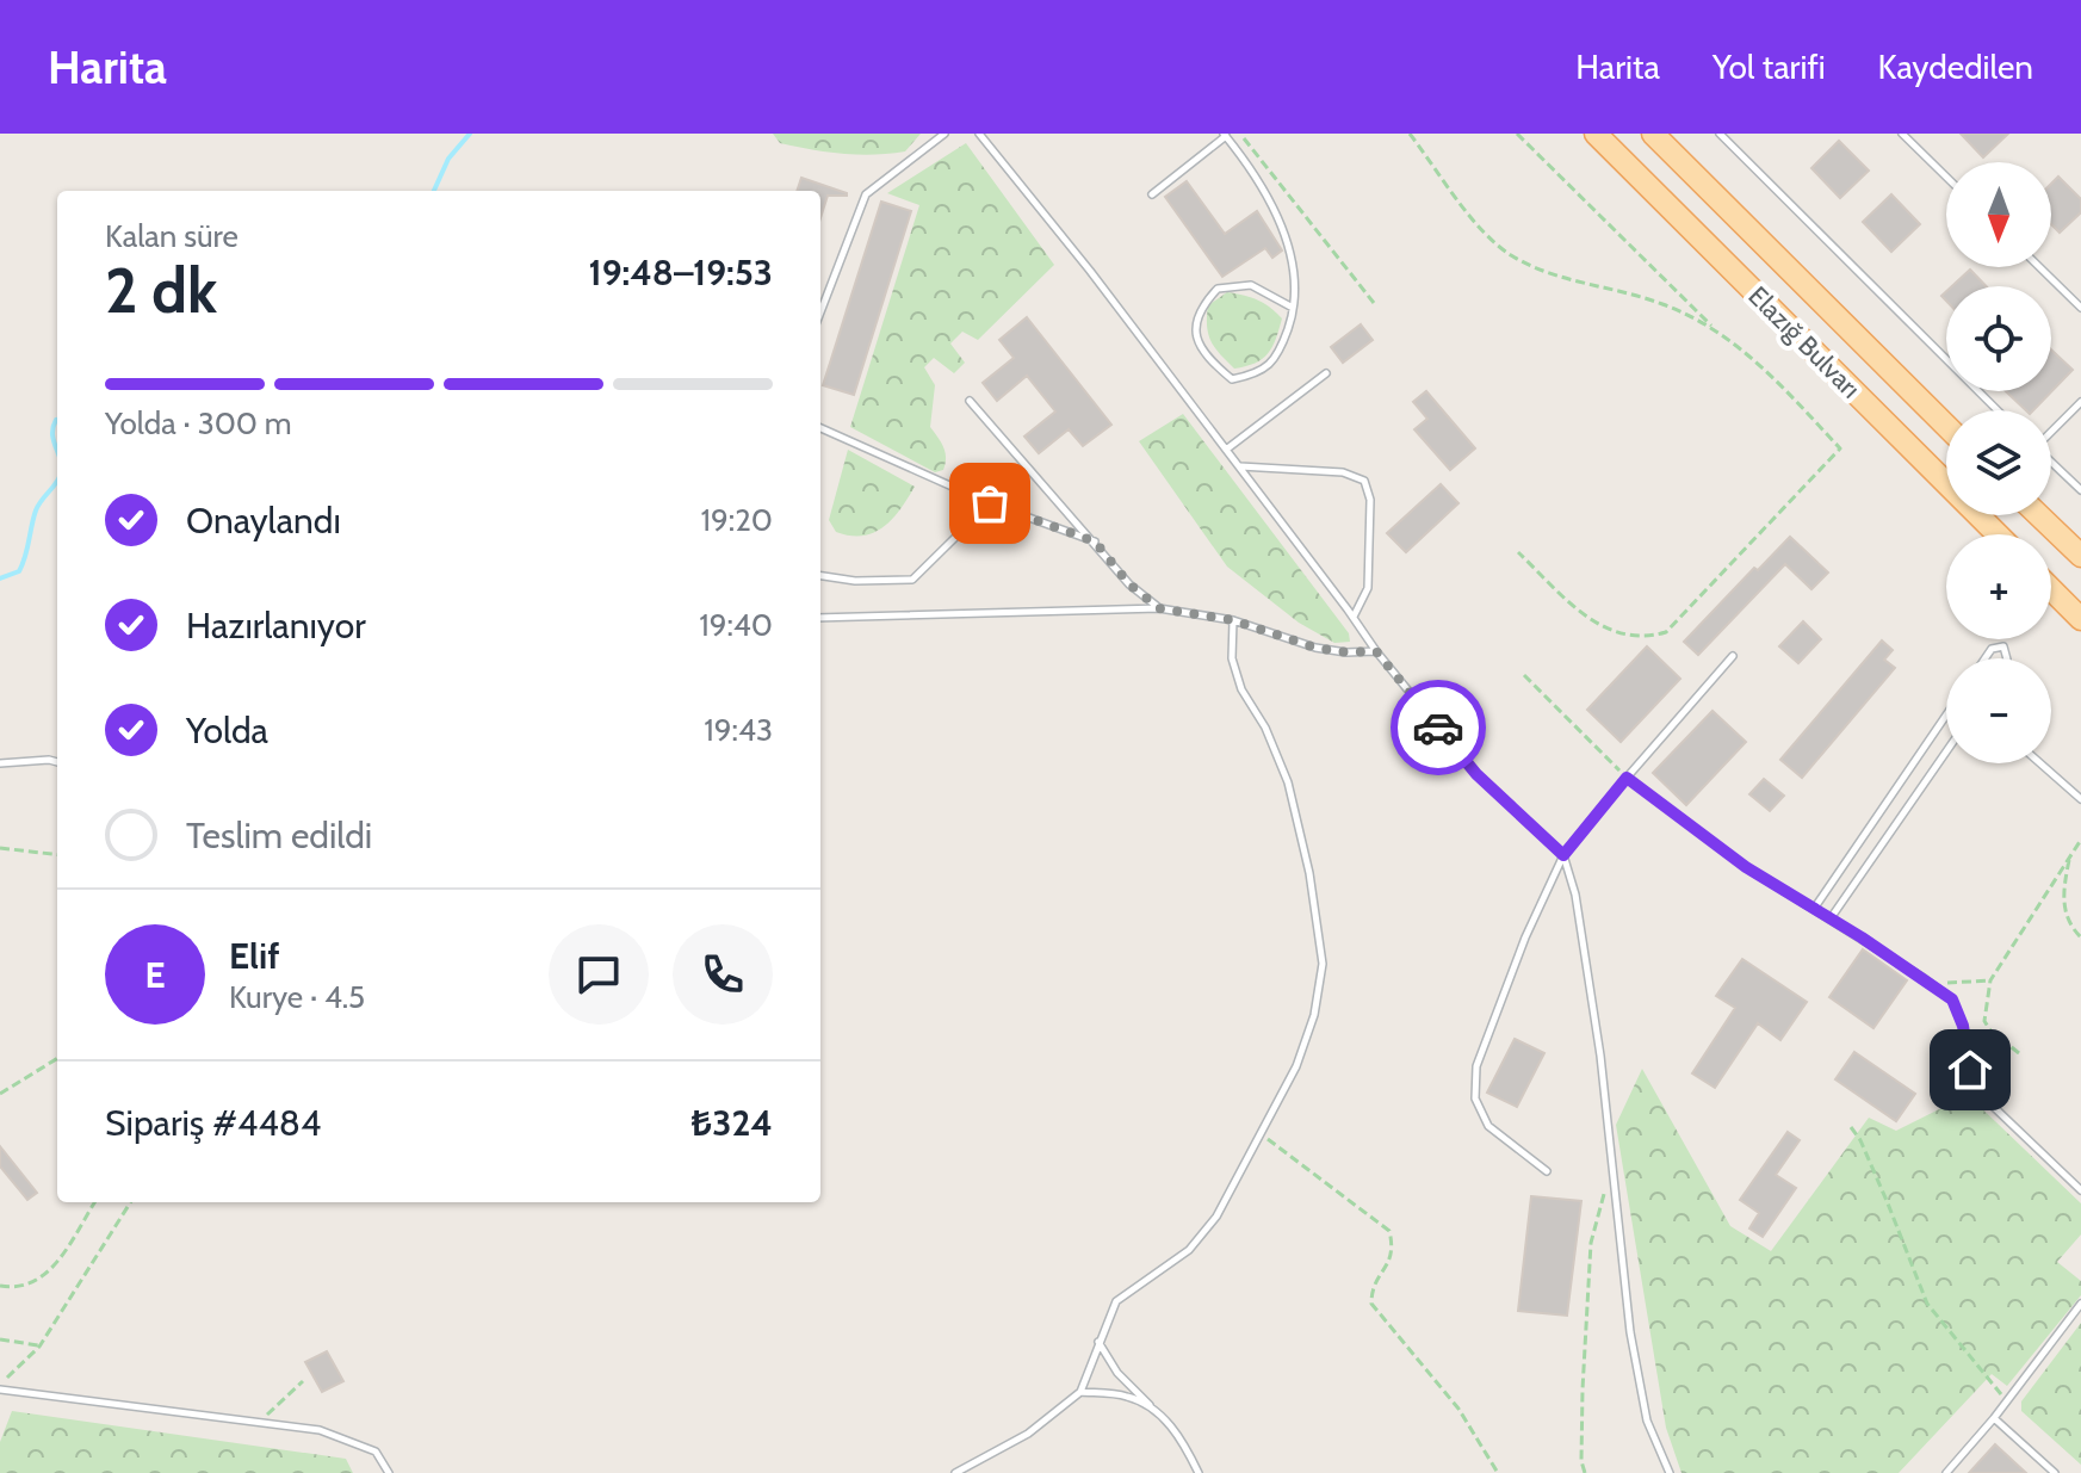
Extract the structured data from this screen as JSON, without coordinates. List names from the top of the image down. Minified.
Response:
{"streets":{"main road":["Elazığ Bulvarı"]},"north":"bottom","page":{"header":"Harita","nav":["Harita","Yol tarifi","Kaydedilen"],"map_buttons":["+","−"],"heading":["2 dk","Kalan süre","19:48–19:53"],"panel":["Elif","Kurye · 4.5","Sipariş #4484","₺324"],"bar":"Yolda · 300 m","list":[["Onaylandı","19:20"],["Hazırlanıyor","19:40"],["Yolda","19:43"],"Teslim edildi"],"round":"E"}}
